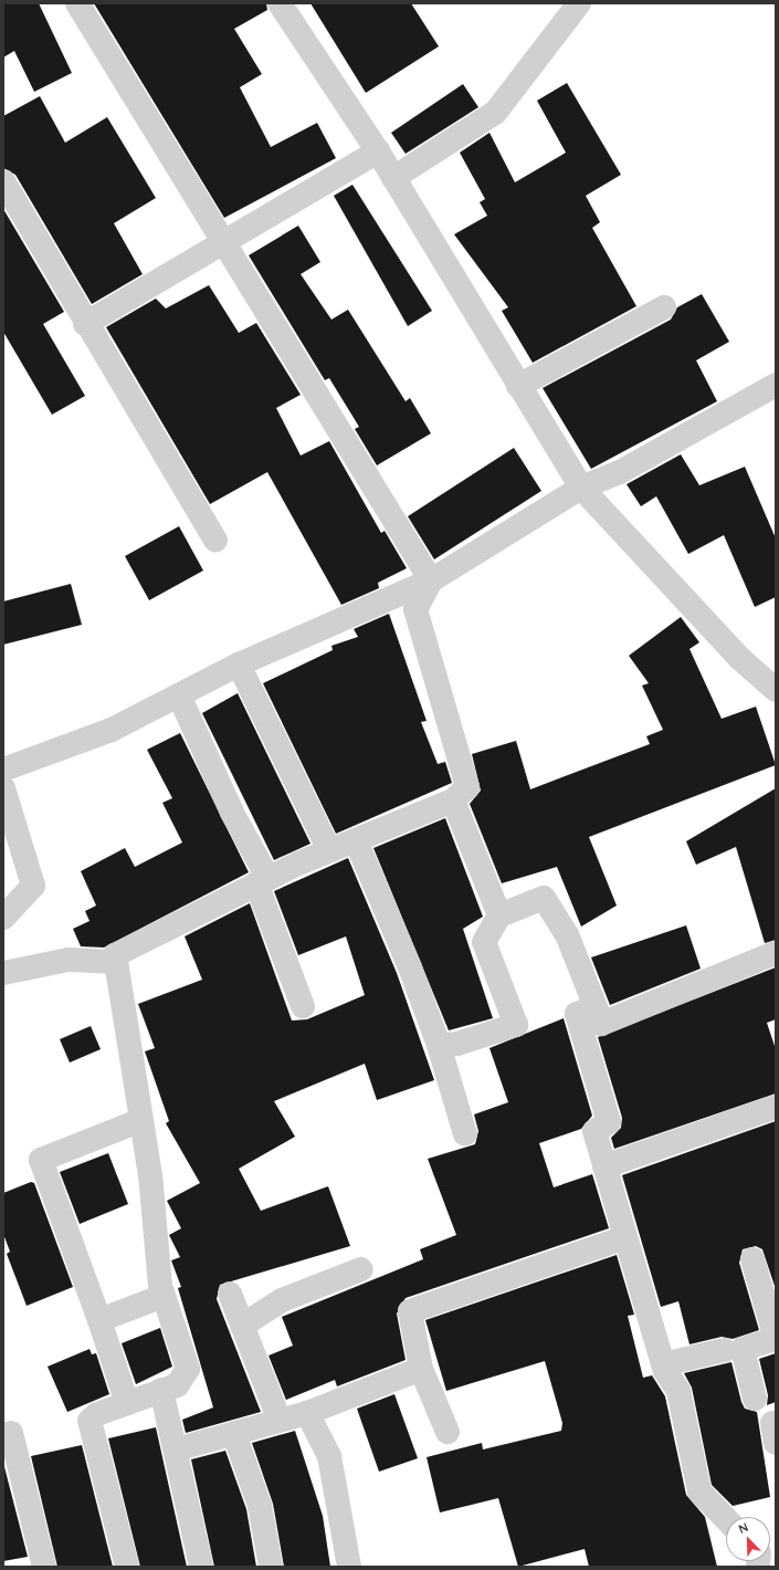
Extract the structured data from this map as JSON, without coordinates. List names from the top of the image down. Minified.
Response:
{"north":"top left"}
